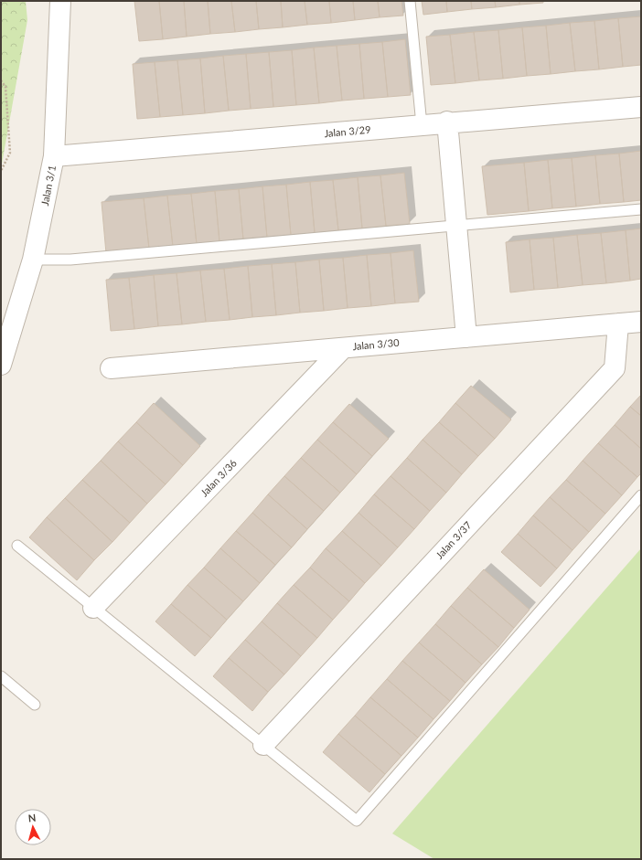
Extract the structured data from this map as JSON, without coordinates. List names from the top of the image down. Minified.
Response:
{"streets":{"street":["Jalan 3/29","Jalan 3/1","Jalan 3/30","Jalan 3/36","Jalan 3/37"]},"crossings":[["Jalan 3/29","Jalan 3/1"],["Jalan 3/30","Jalan 3/36"],["Jalan 3/30","Jalan 3/37"]],"north":"top"}
